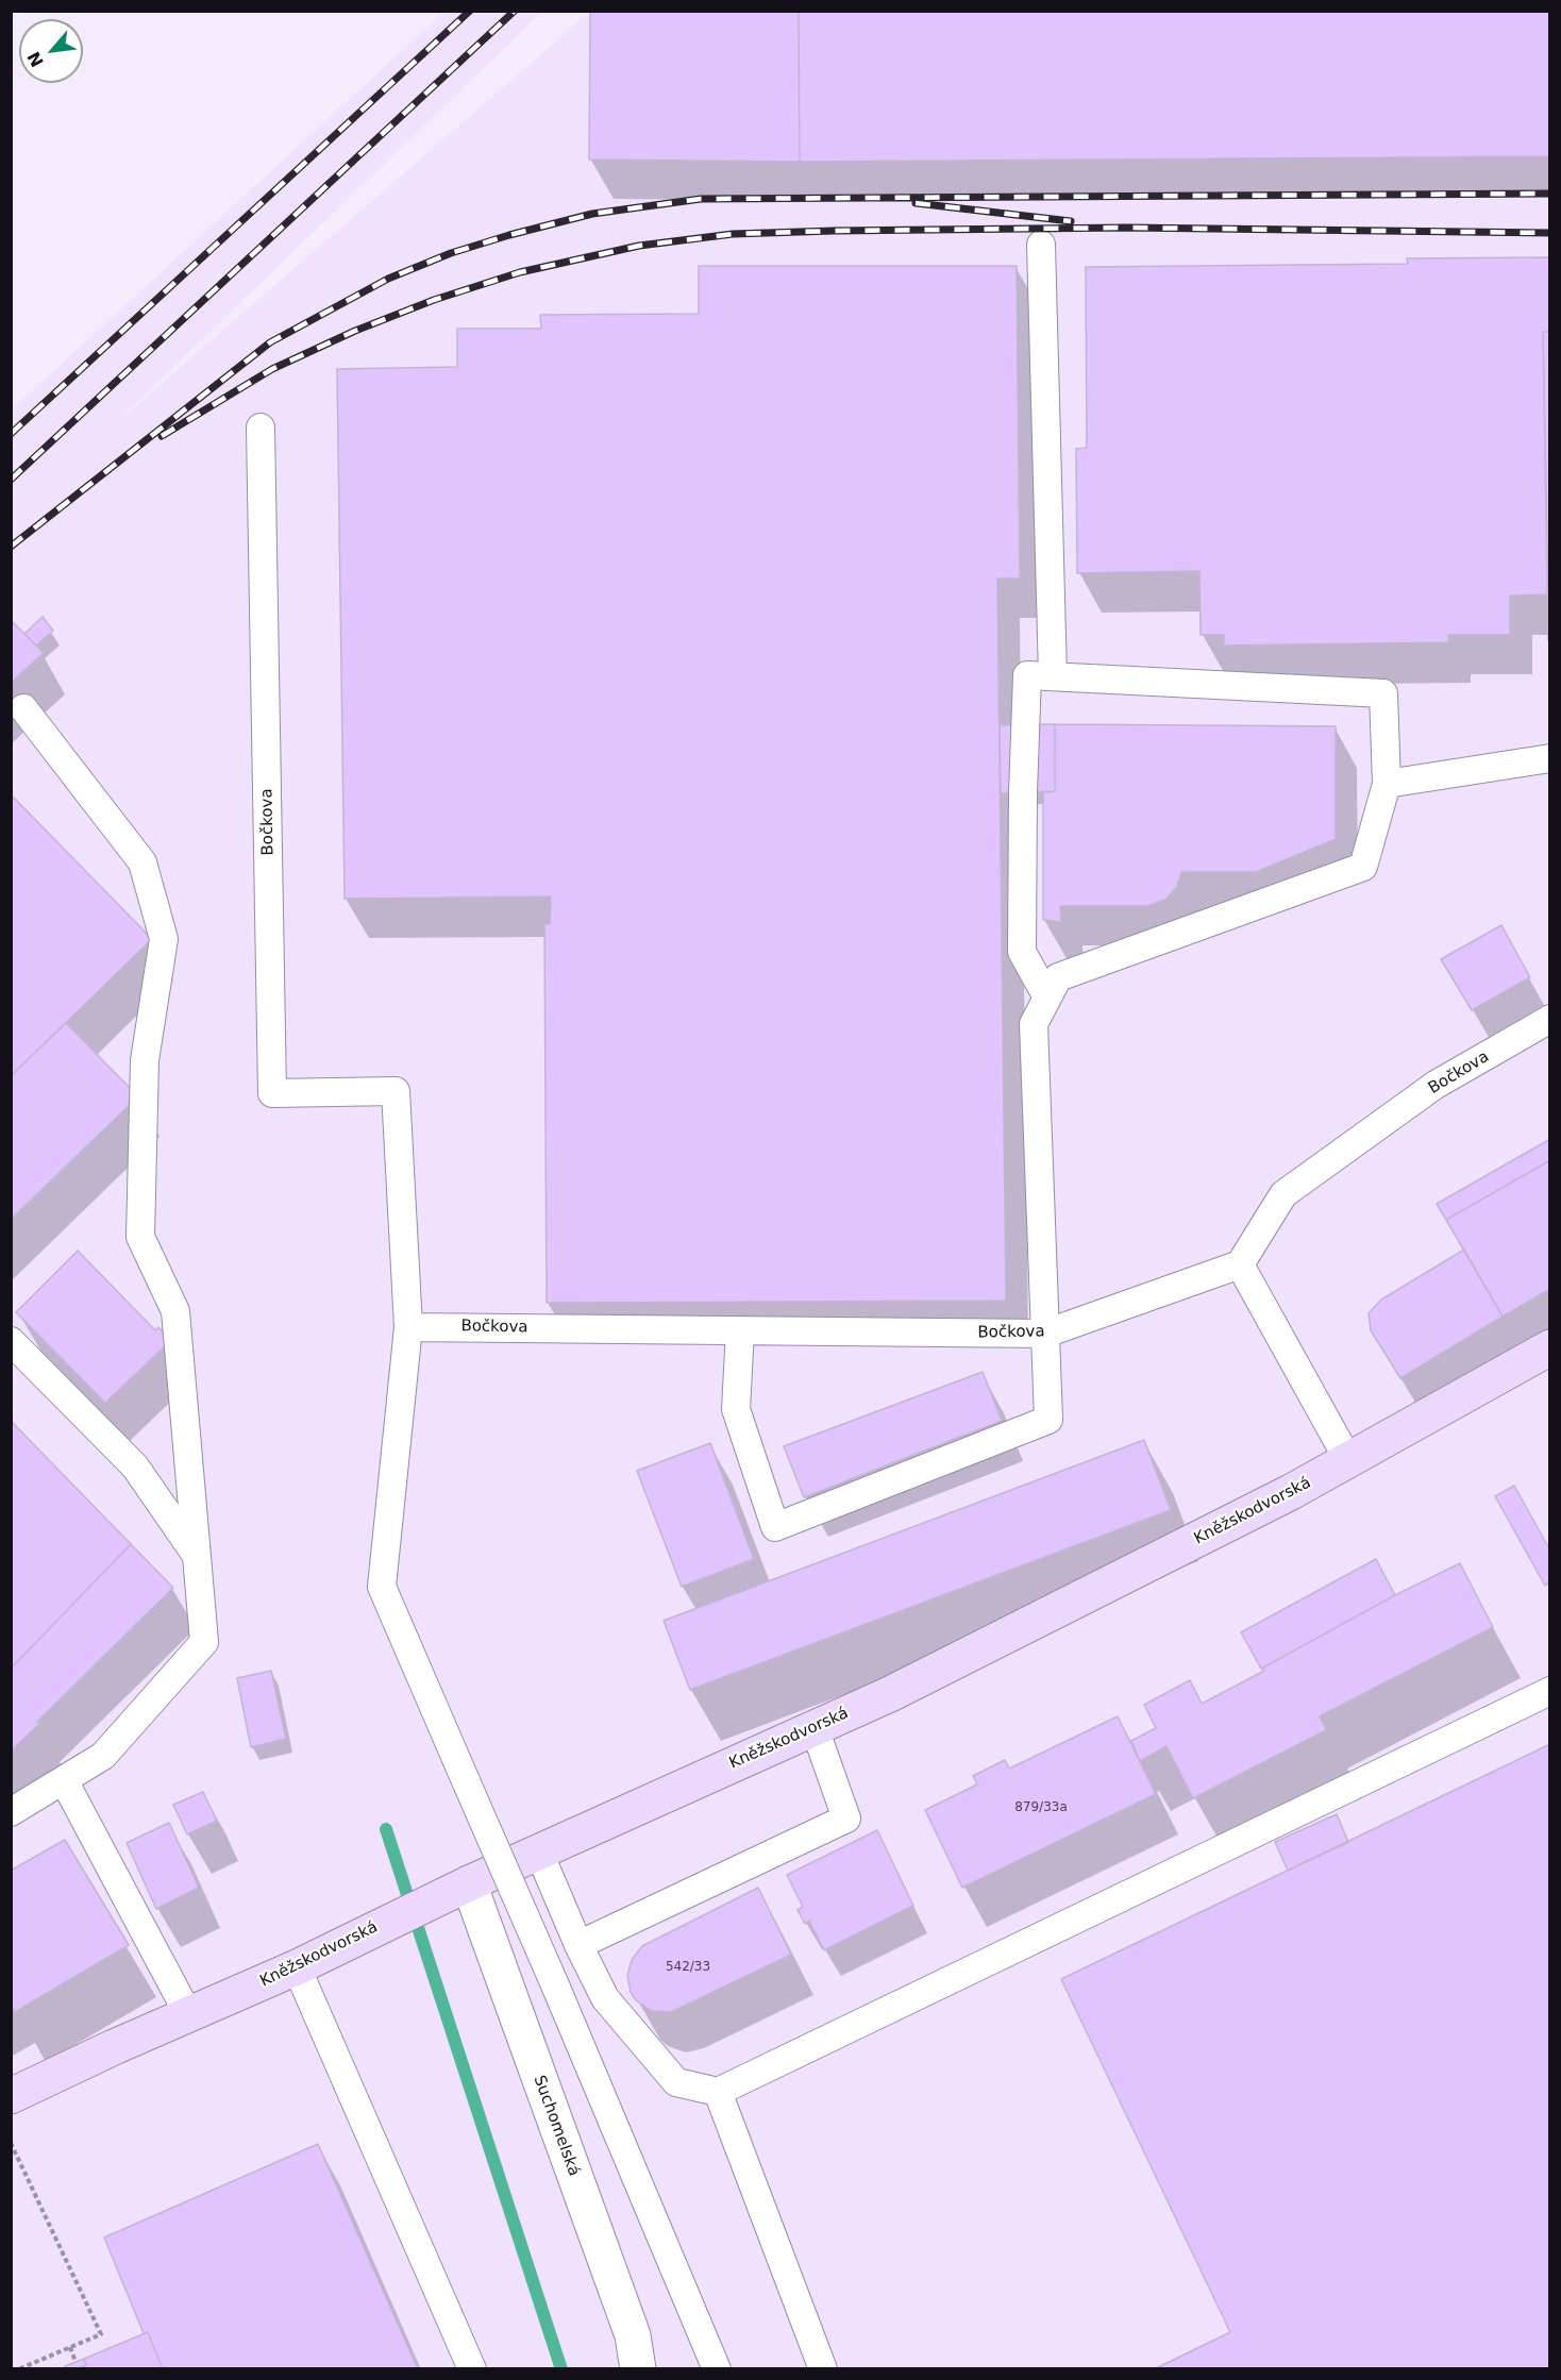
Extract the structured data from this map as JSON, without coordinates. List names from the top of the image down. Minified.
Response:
{"streets":{"street":["Kněžskodvorská","Suchomelská"],"lane":["Bočkova"]},"crossings":[["Kněžskodvorská","Suchomelská"]],"house_numbers":["879/33a","542/33"],"north":"bottom left"}
